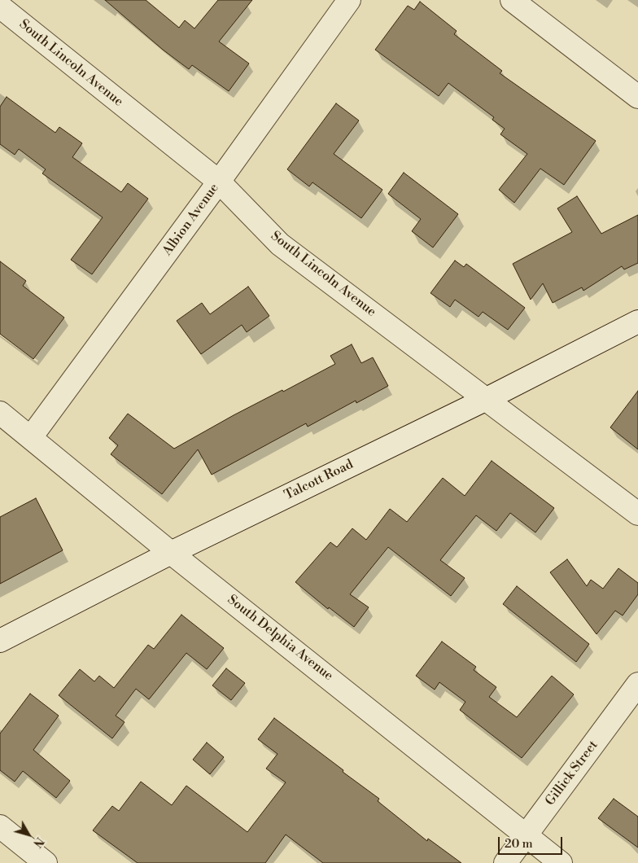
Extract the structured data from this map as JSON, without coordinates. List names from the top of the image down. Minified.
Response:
{"streets":{"street":["South Lincoln Avenue","Albion Avenue","Talcott Road","South Delphia Avenue","Gillick Street"]},"crossings":[["South Lincoln Avenue","Albion Avenue"],["South Lincoln Avenue","Talcott Road"],["Albion Avenue","South Delphia Avenue"],["Talcott Road","South Delphia Avenue"],["South Delphia Avenue","Gillick Street"]],"scale_bar":"20 m","north":"bottom right"}
